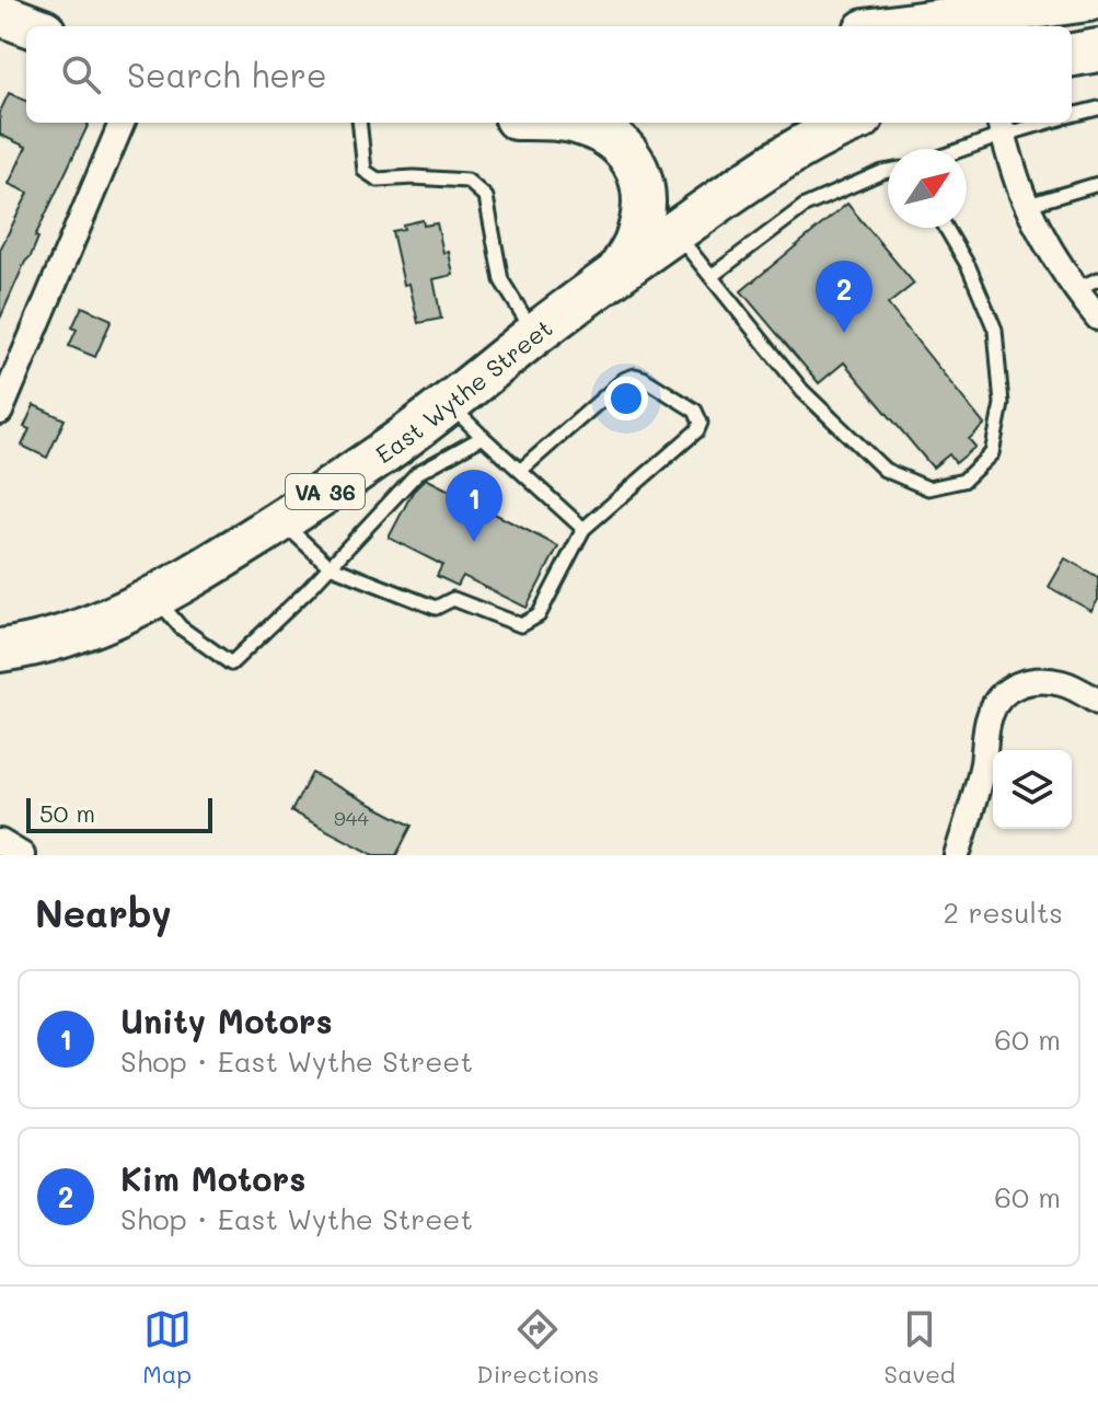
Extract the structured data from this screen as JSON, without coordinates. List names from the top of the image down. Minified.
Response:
{"streets":{"highway":["East Wythe Street","VA 36"]},"house_numbers":["944"],"scale_bar":"50 m","north":"top right","page":{"search":"Search here","pins":["2","1"],"scale":"50 m","heading":["Nearby","2 results"],"list":[{"mark":"1","name":"Unity Motors","note":"Shop · East Wythe Street","value":"60 m"},{"mark":"2","name":"Kim Motors","note":"Shop · East Wythe Street","value":"60 m"}],"nav":["Map","Directions","Saved"]}}
